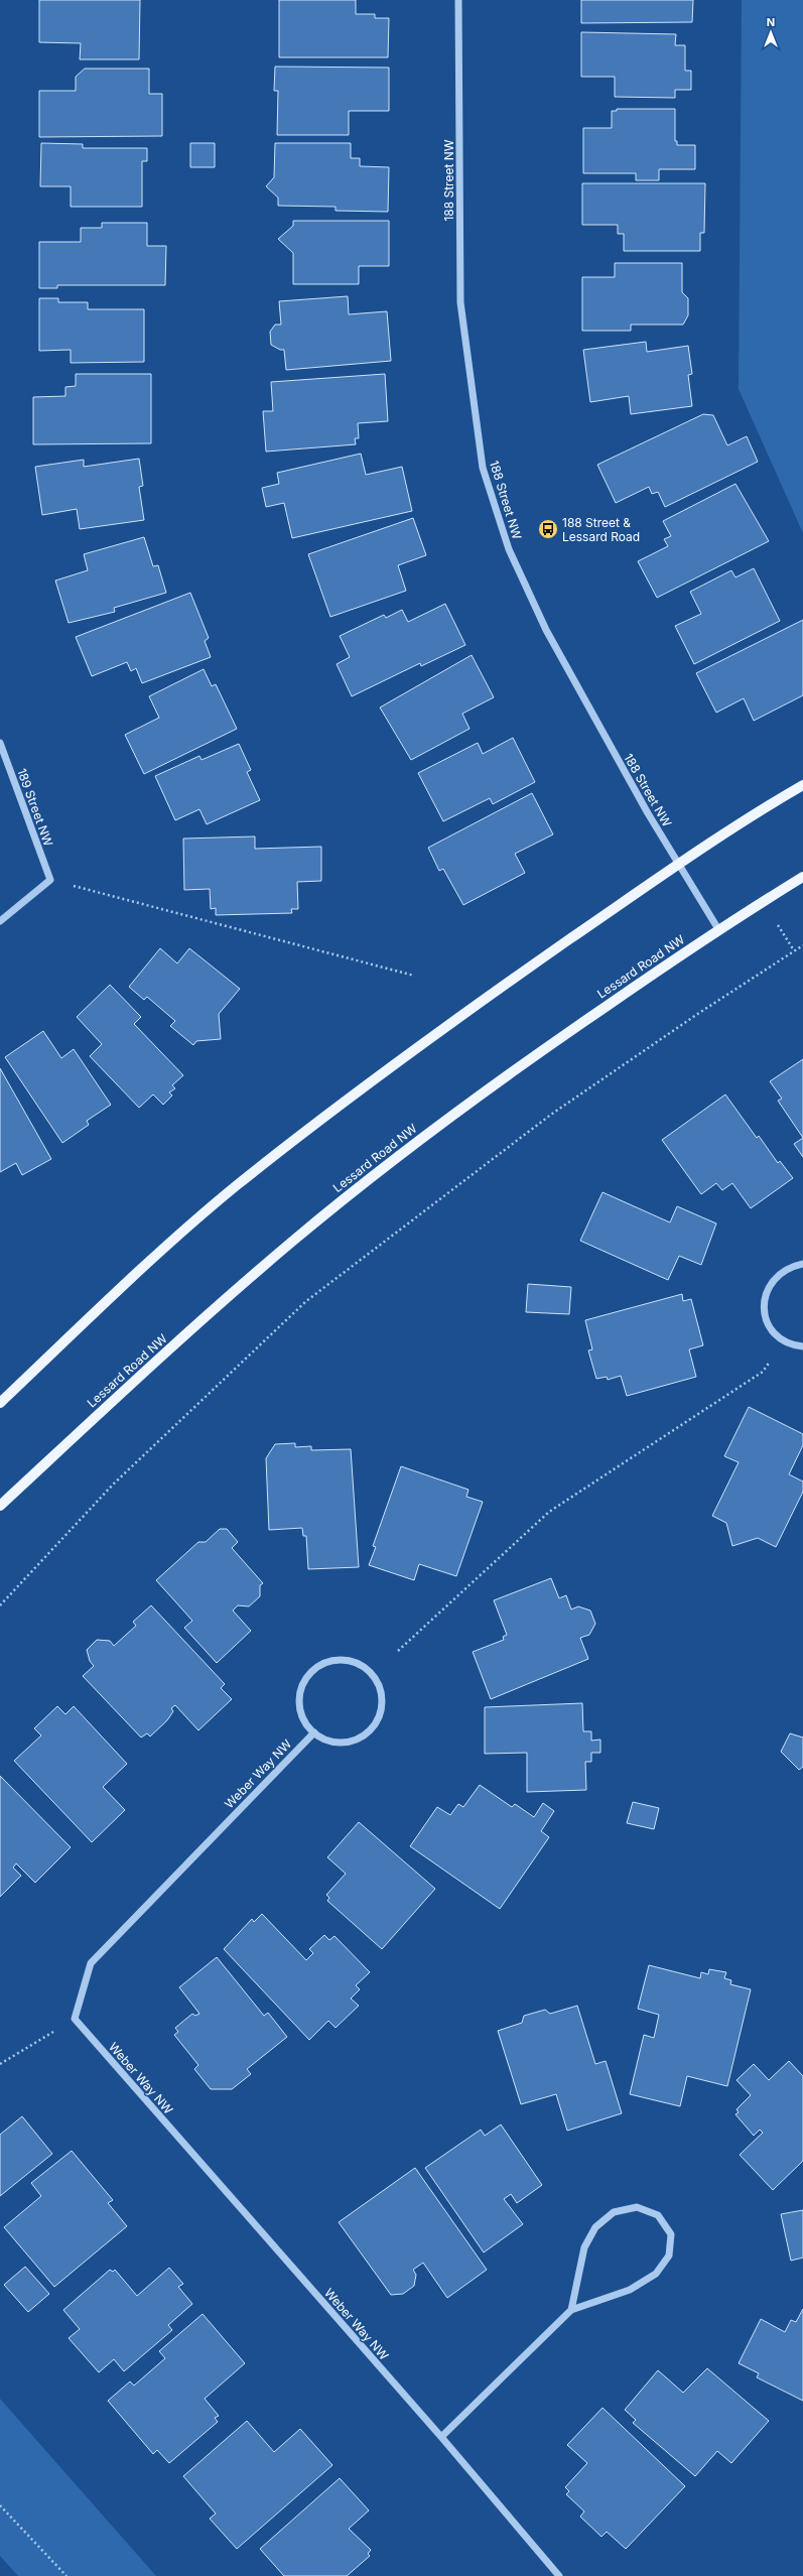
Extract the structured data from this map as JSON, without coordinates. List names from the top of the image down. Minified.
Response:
{"streets":{"main road":["Lessard Road NW"],"street":["188 Street NW","189 Street NW","Weber Way NW"]},"crossings":[["188 Street NW","Lessard Road NW"]],"places":{"bus stop":["188 Street & Lessard Road"]},"north":"top"}
